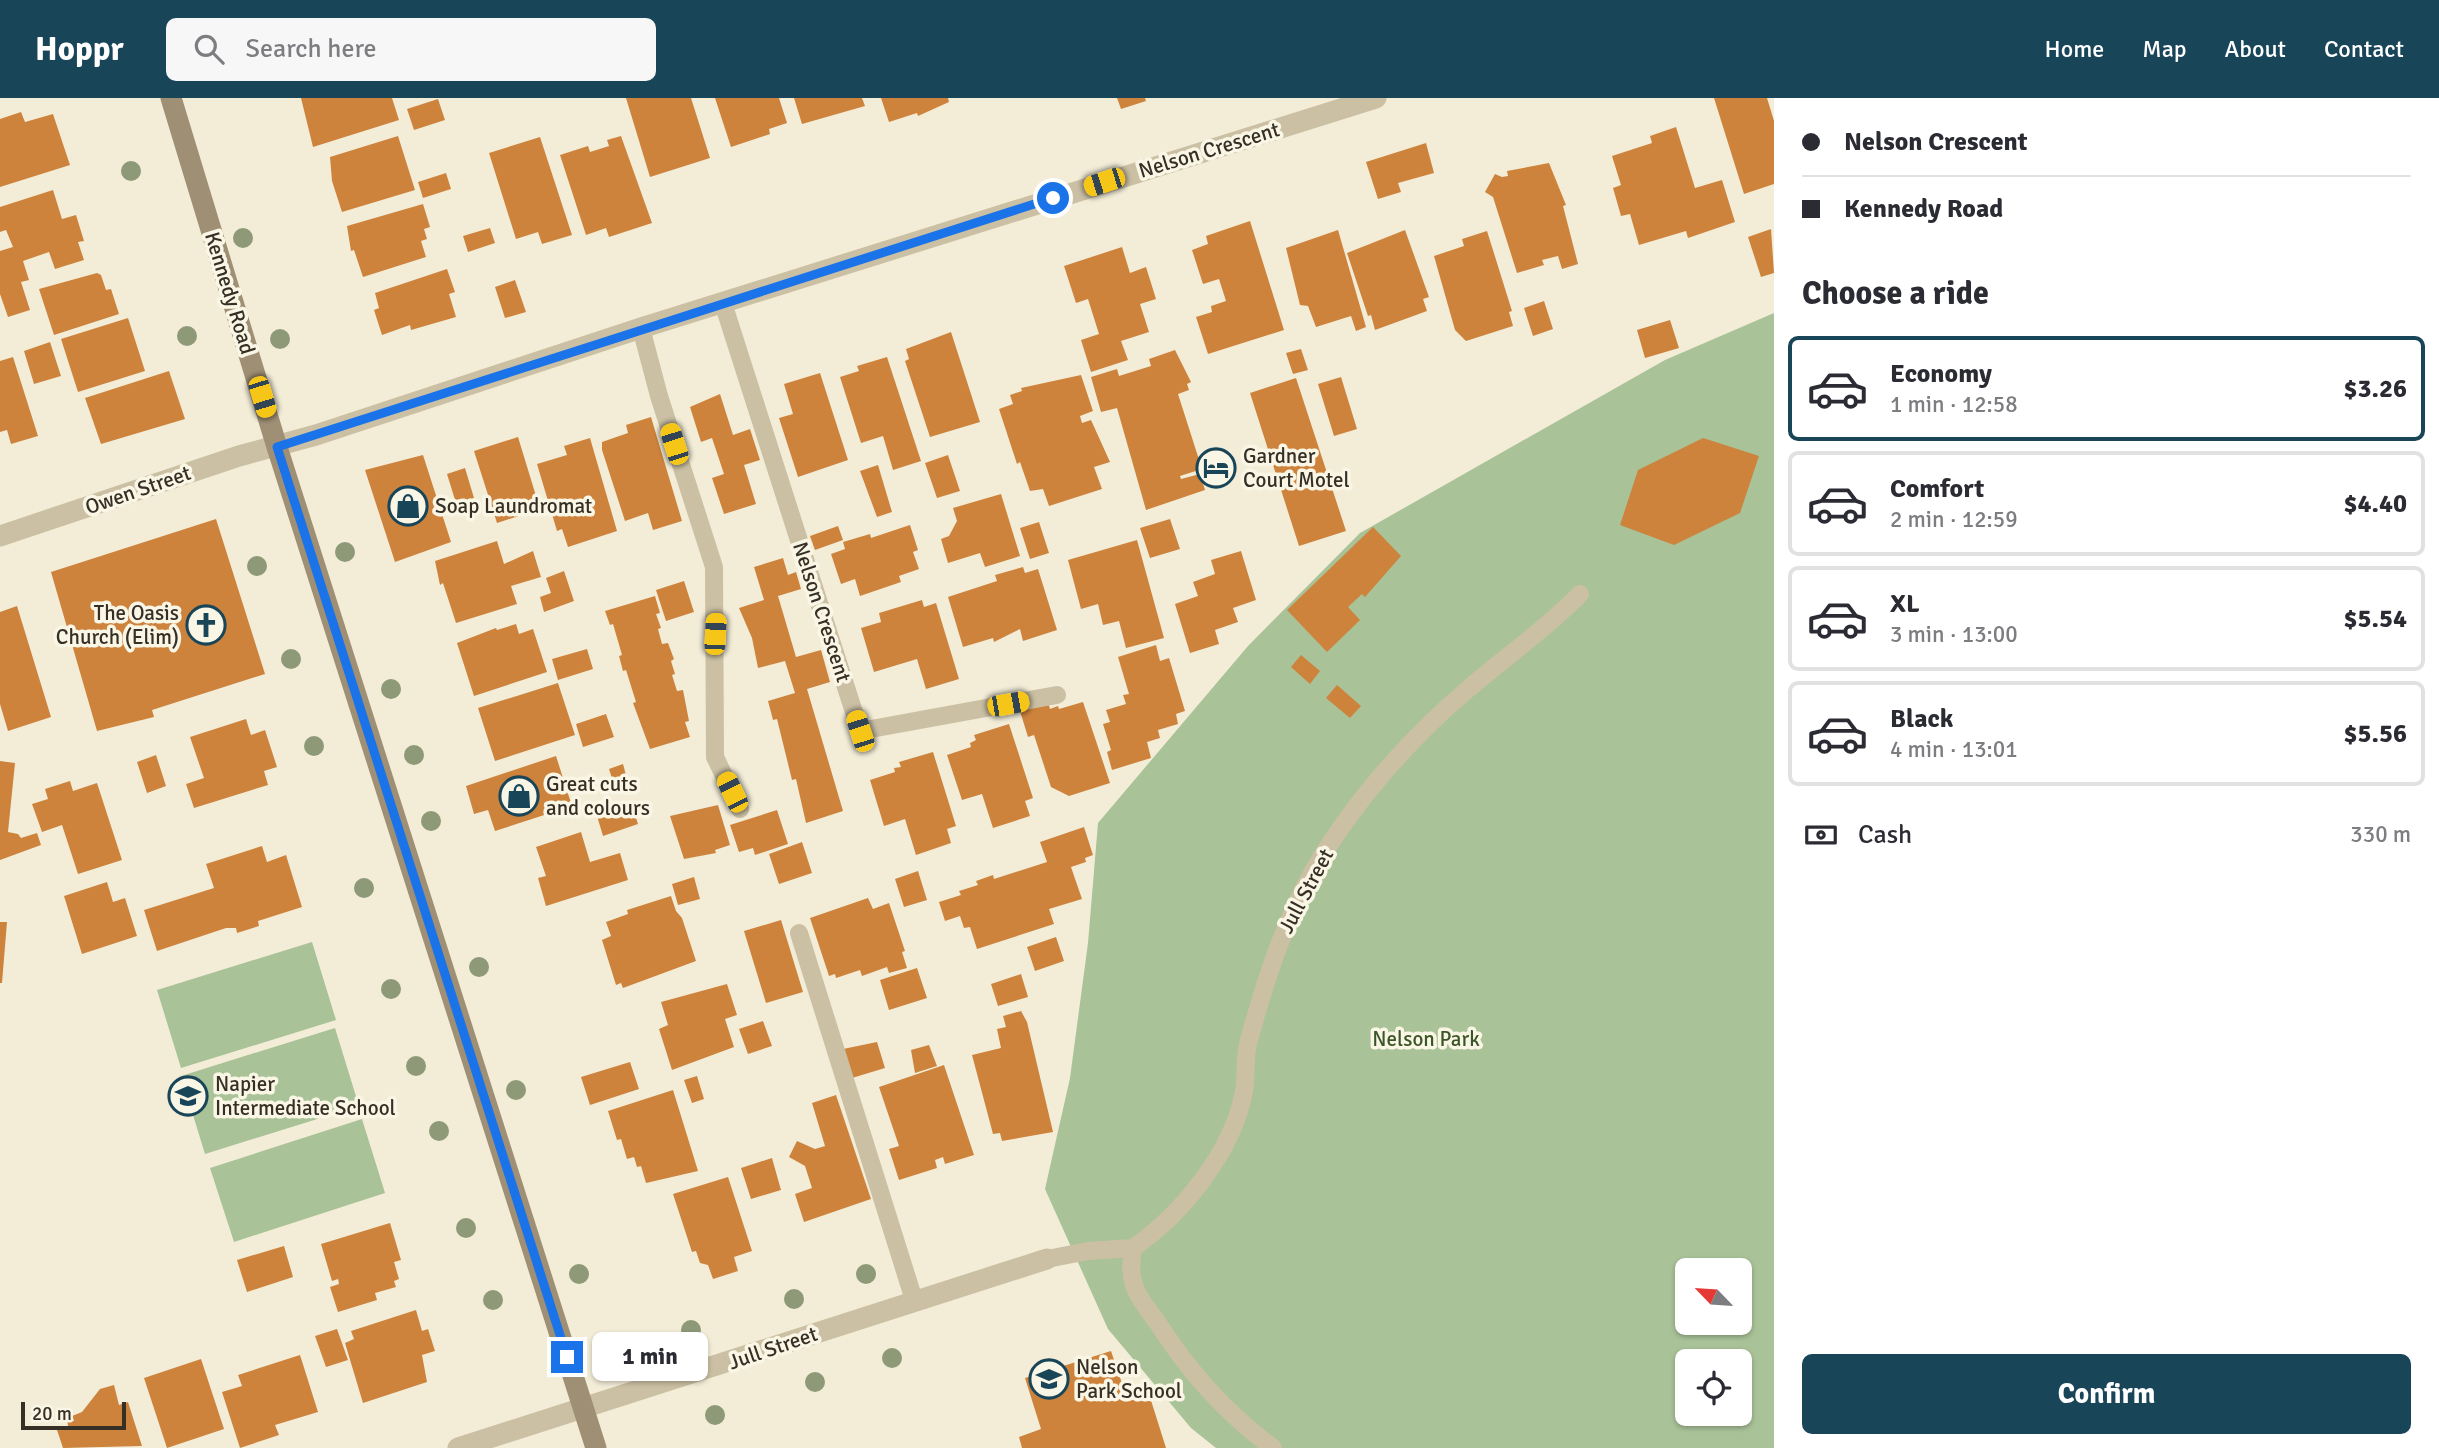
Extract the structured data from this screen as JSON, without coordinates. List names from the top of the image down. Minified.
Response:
{"streets":{"main road":["Kennedy Road"],"street":["Nelson Crescent","Owen Street","Jull Street"]},"crossings":[["Nelson Crescent","Kennedy Road"],["Nelson Crescent","Owen Street"],["Kennedy Road","Owen Street"],["Kennedy Road","Jull Street"]],"parks":["Nelson Park"],"places":{"hotel":["Gardner Court Motel"],"shop":["Soap Laundromat","Great cuts and colours"],"church":["The Oasis Church (Elim)"],"school or university":["Napier Intermediate School","Nelson Park School"]},"scale_bar":"20 m","north":"top left","page":{"header":"Hoppr","search":"Search here","nav":["Home","Map","About","Contact"],"banner":["Nelson Crescent","Kennedy Road"],"heading":"Choose a ride","list":[{"name":"Economy","note":"1 min · 12:58","value":"$3.26"},{"name":"Comfort","note":"2 min · 12:59","value":"$4.40"},{"name":"XL","note":"3 min · 13:00","value":"$5.54"},{"name":"Black","note":"4 min · 13:01","value":"$5.56"}],"pay":["Cash","330 m"],"bubble":"1 min","buttons":"Confirm","scale":"20 m"}}
